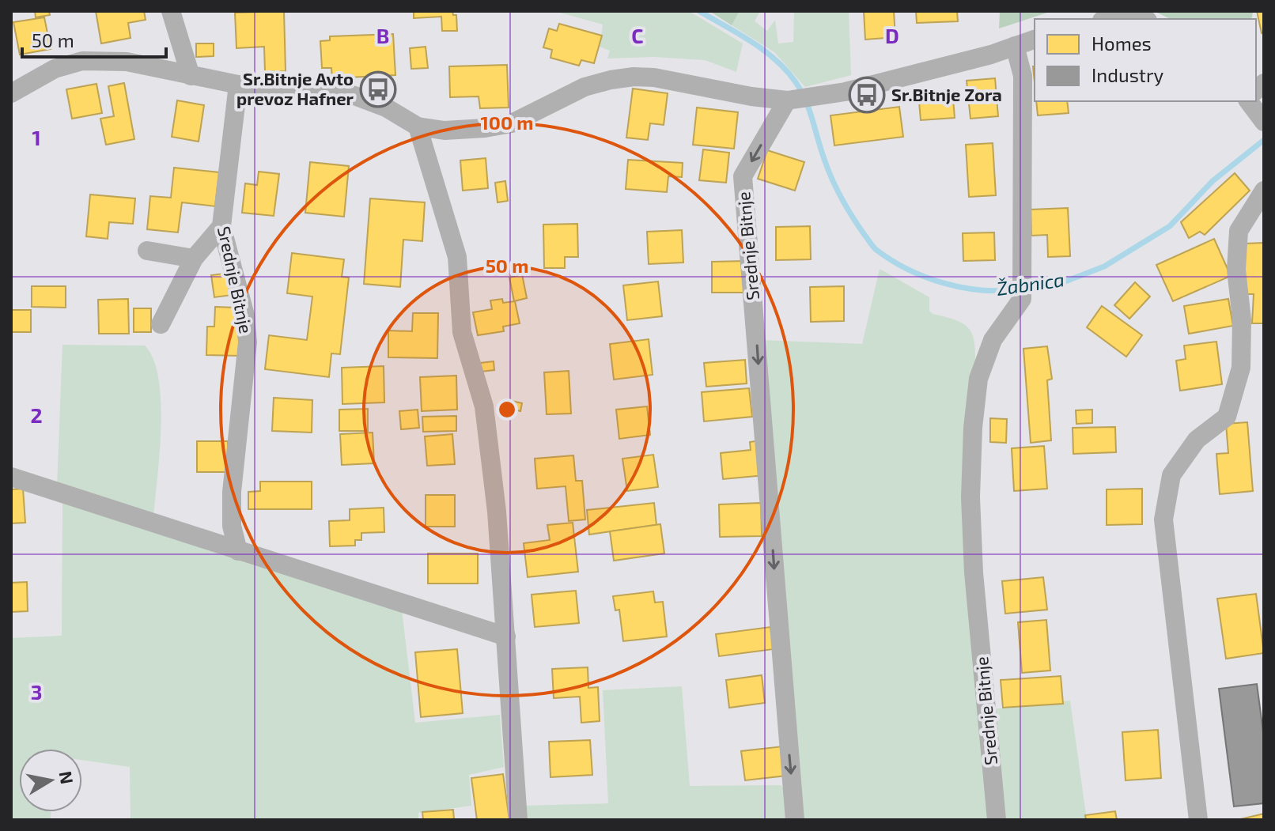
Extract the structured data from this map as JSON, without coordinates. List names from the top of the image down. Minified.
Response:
{"streets":{"street":["Srednje Bitnje"]},"one_way":["Srednje Bitnje"],"water":["Žabnica"],"places":{"bus stop":["Sr.Bitnje Avto prevoz Hafner","Sr.Bitnje Zora"]},"legend":["Homes","Industry"],"scale_bar":"50 m","north":"right","grid":{"columns":["B","C","D"],"rows":["1","2","3"]},"rings":["100 m","50 m"]}
